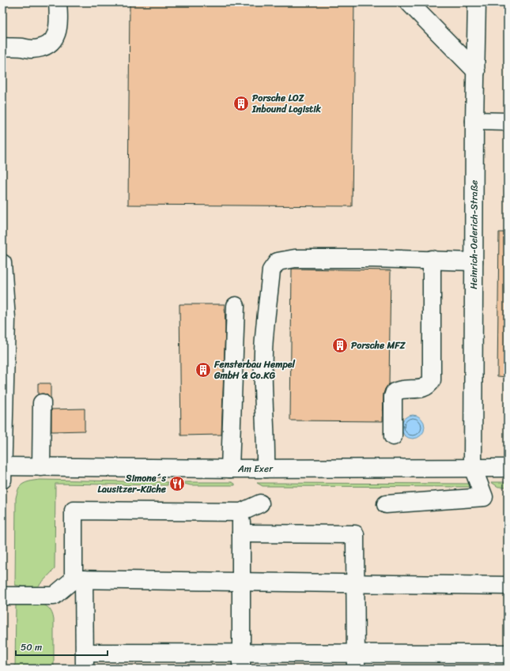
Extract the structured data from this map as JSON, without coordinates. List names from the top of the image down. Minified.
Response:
{"streets":{"street":["Heinrich-Oelerich-Straße","Am Exer"]},"crossings":[["Heinrich-Oelerich-Straße","Am Exer"]],"places":{"building":["Porsche LOZ Inbound Logistik","Porsche MFZ","Fensterbau Hempel GmbH & Co.KG"],"restaurant":["Simone´s Lausitzer-Küche"]},"scale_bar":"50 m"}
